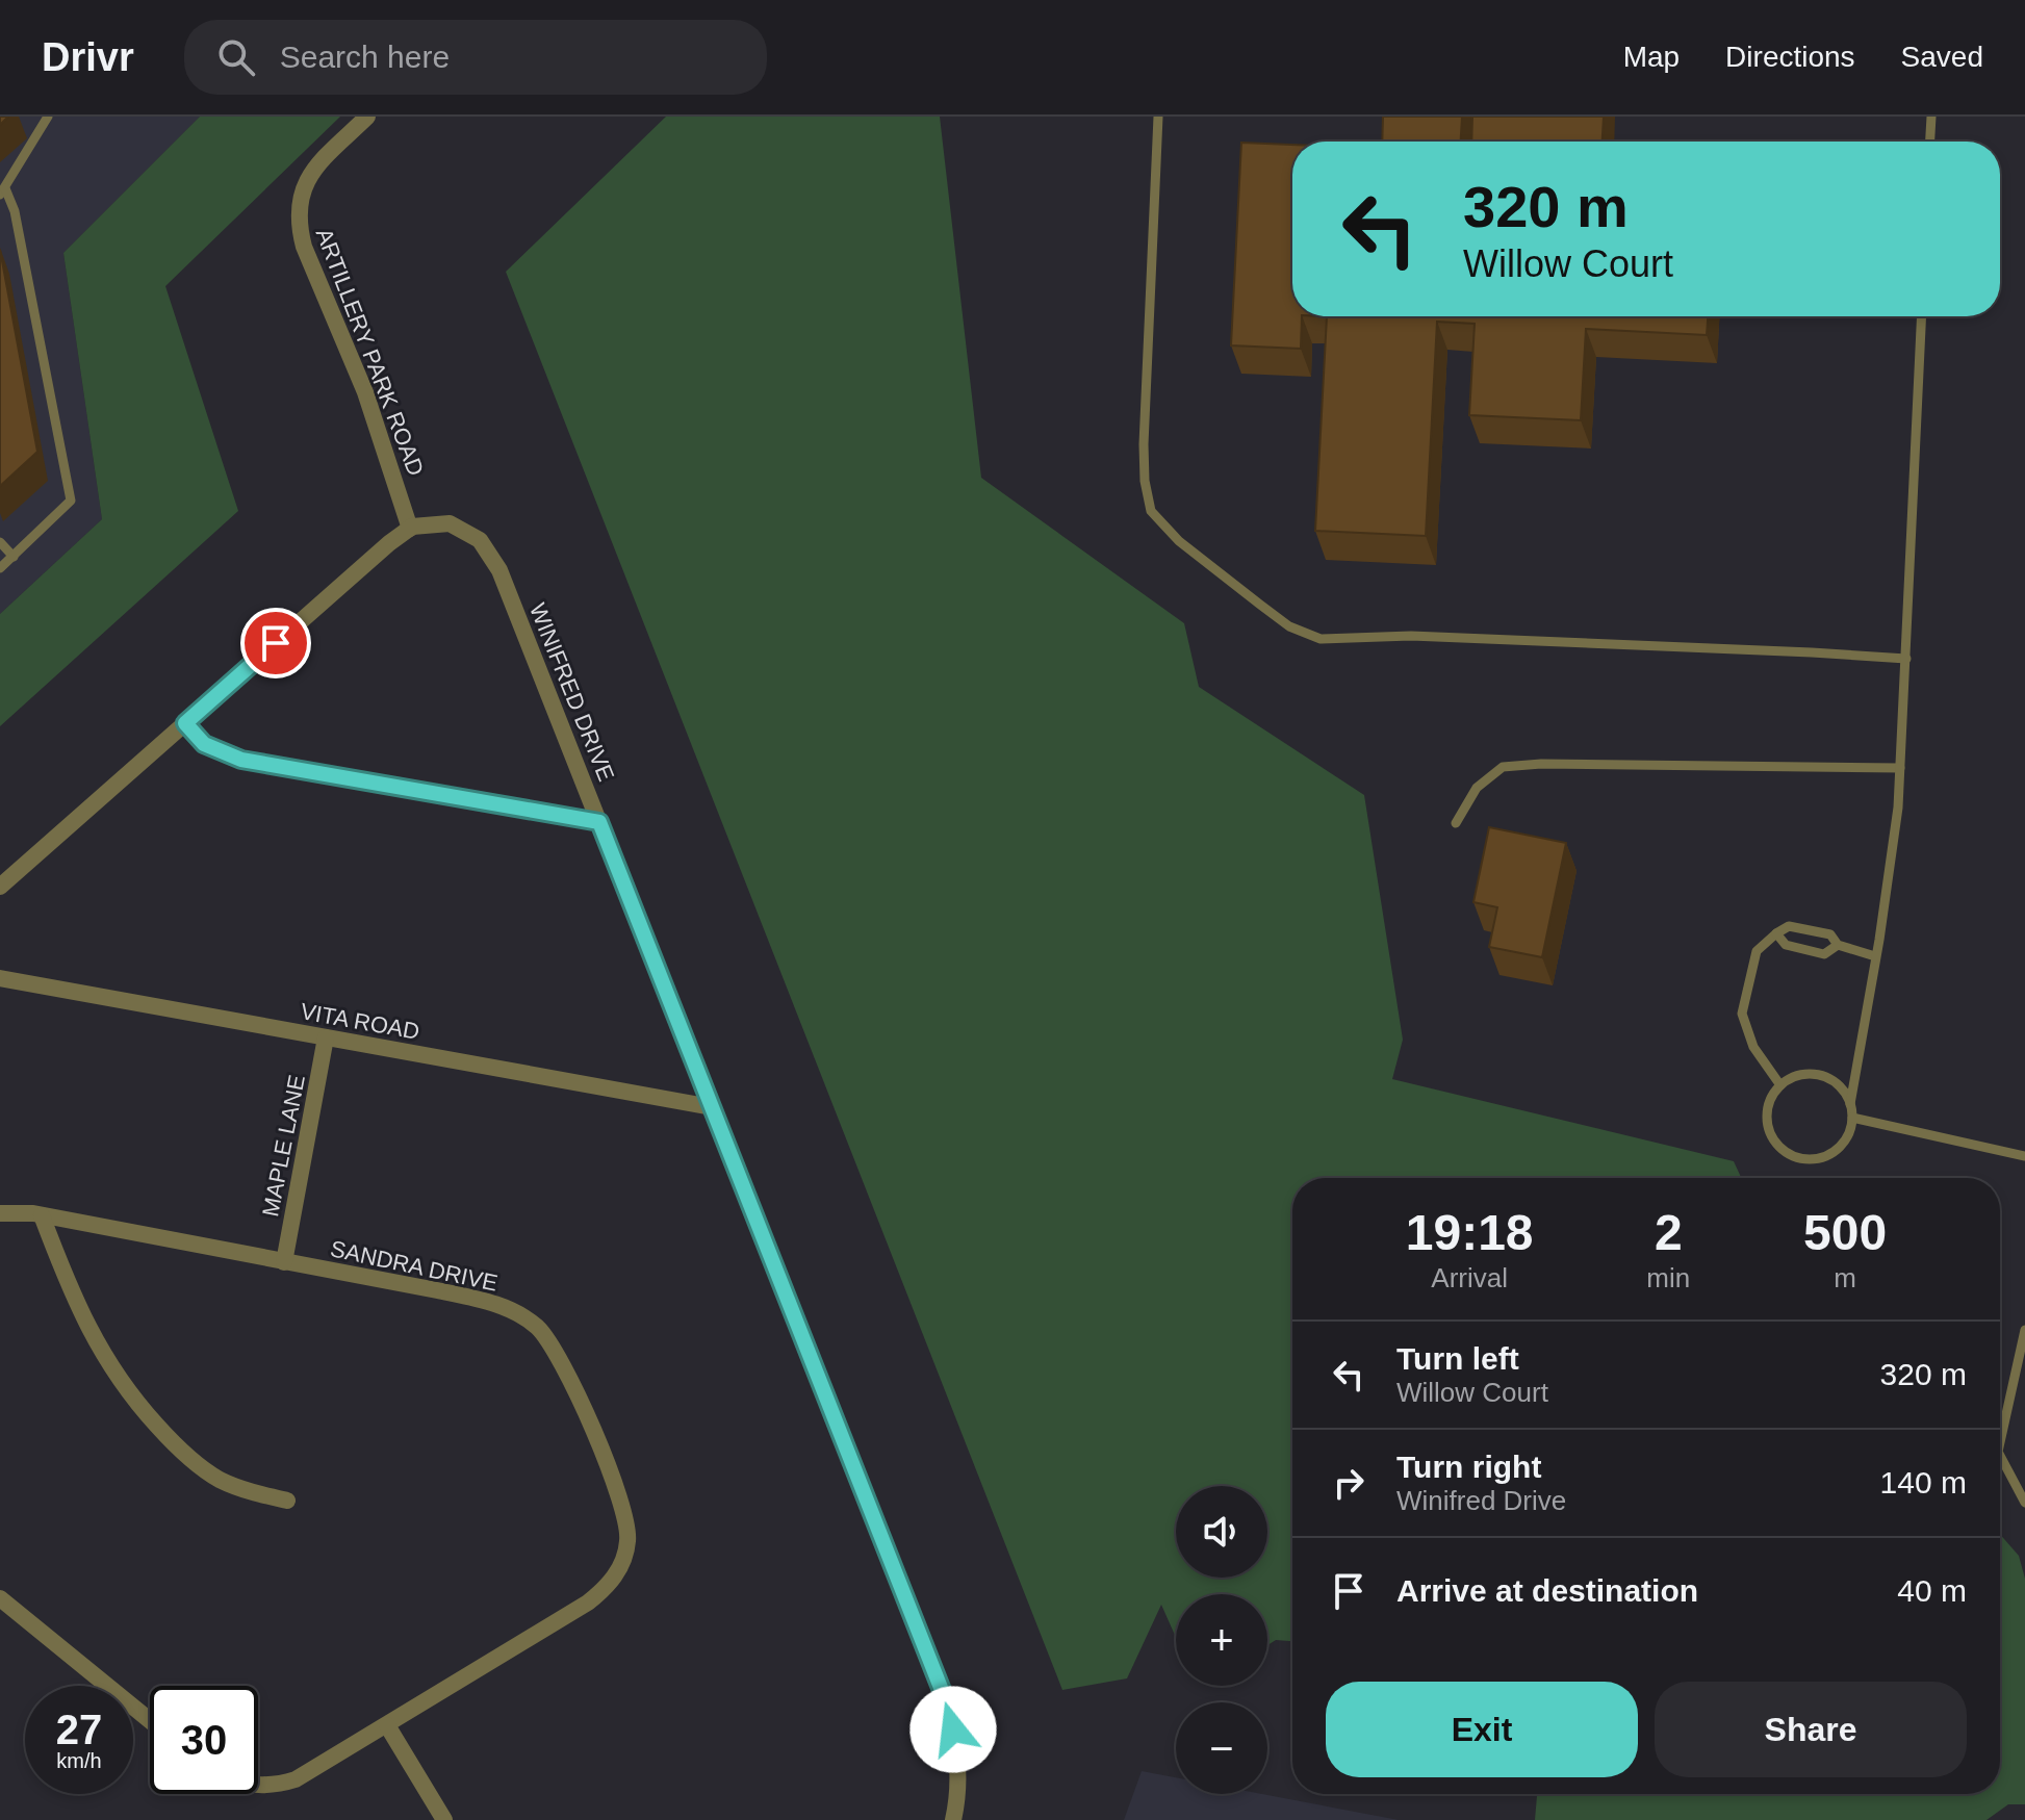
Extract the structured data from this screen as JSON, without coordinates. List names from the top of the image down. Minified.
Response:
{"streets":{"street":["ARTILLERY PARK ROAD","WINIFRED DRIVE","VITA ROAD","MAPLE LANE","SANDRA DRIVE"]},"crossings":[["ARTILLERY PARK ROAD","WINIFRED DRIVE"],["WINIFRED DRIVE","VITA ROAD"],["VITA ROAD","MAPLE LANE"],["MAPLE LANE","SANDRA DRIVE"]],"page":{"header":"Drivr","search":"Search here","nav":["Map","Directions","Saved"],"turn":["320 m","Willow Court"],"eta":["19:18","Arrival","2","min","500","m"],"list":[{"name":"Turn left","note":"Willow Court","value":"320 m"},{"name":"Turn right","note":"Winifred Drive","value":"140 m"},{"name":"Arrive at destination","value":"40 m"}],"map_buttons":["+","−"],"buttons":["Exit","Share"],"speed":"27 km/h","limit":"30"}}
